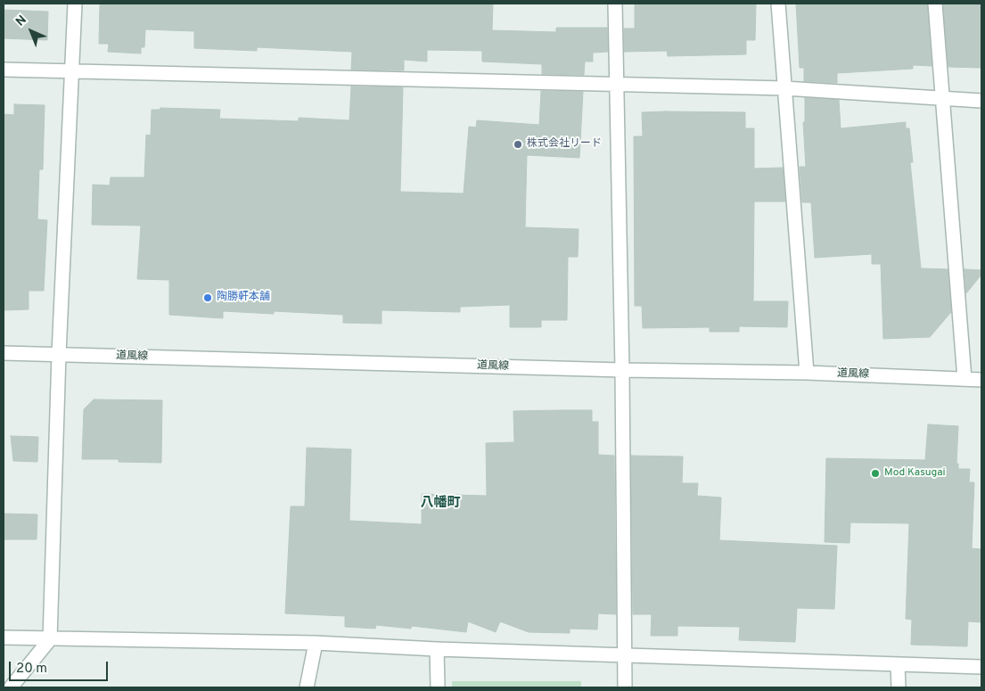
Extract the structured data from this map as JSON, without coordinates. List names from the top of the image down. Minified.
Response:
{"streets":{"street":["道風線"]},"districts":["八幡町"],"places":["株式会社リード","陶勝軒本舗","Mod Kasugai"],"scale_bar":"20 m","north":"top left"}
